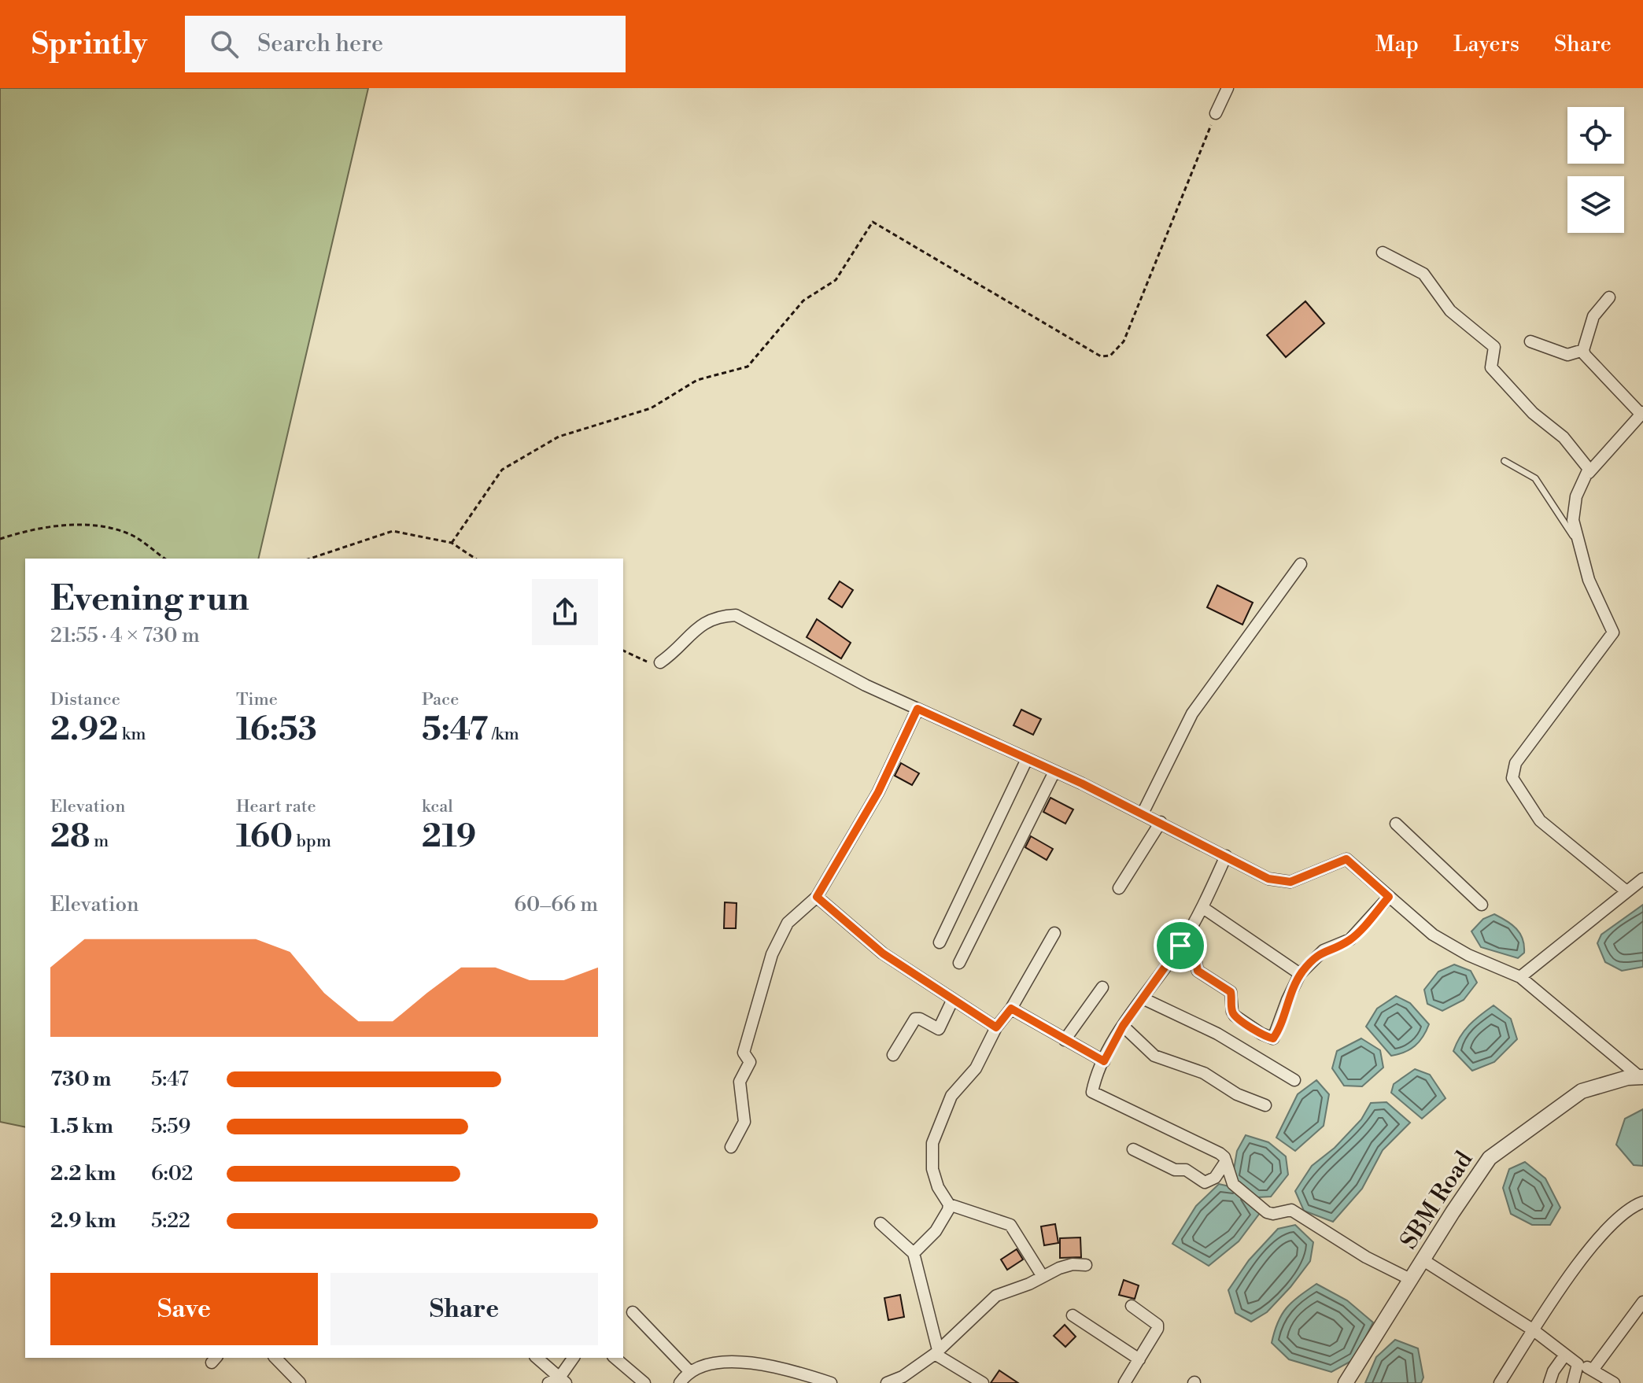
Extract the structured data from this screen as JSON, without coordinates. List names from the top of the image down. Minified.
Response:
{"streets":{"street":["SBM Road"]},"page":{"header":"Sprintly","search":"Search here","nav":["Map","Layers","Share"],"heading":["Evening run","21:55 · 4 × 730 m"],"stats":[["Distance","2.92 km"],["Time","16:53"],["Pace","5:47 /km"],["Elevation","28 m"],["Heart rate","160 bpm"],["kcal","219"]],"chart":["Elevation","60–66 m"],"list":[{"name":"730 m","note":"5:47"},{"name":"1.5 km","note":"5:59"},{"name":"2.2 km","note":"6:02"},{"name":"2.9 km","note":"5:22"}],"buttons":["Save","Share"]}}
